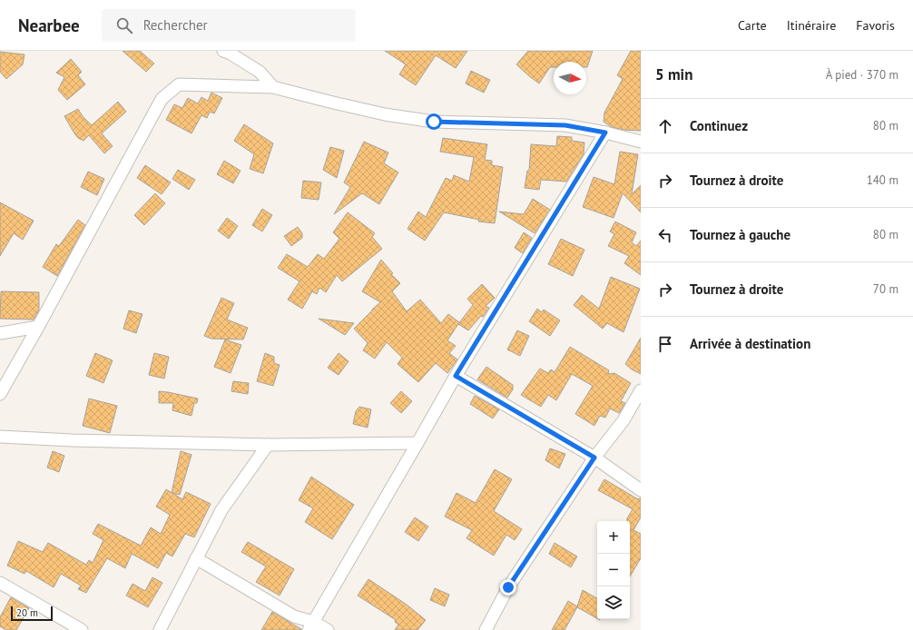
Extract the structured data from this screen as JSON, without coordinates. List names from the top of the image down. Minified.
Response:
{"scale_bar":"20 m","north":"right","page":{"header":"Nearbee","search":"Rechercher","nav":["Carte","Itinéraire","Favoris"],"heading":["5 min","À pied · 370 m"],"list":[["Continuez","80 m"],["Tournez à droite","140 m"],["Tournez à gauche","80 m"],["Tournez à droite","70 m"],"Arrivée à destination"],"map_buttons":["+","−"],"scale":"20 m"}}
